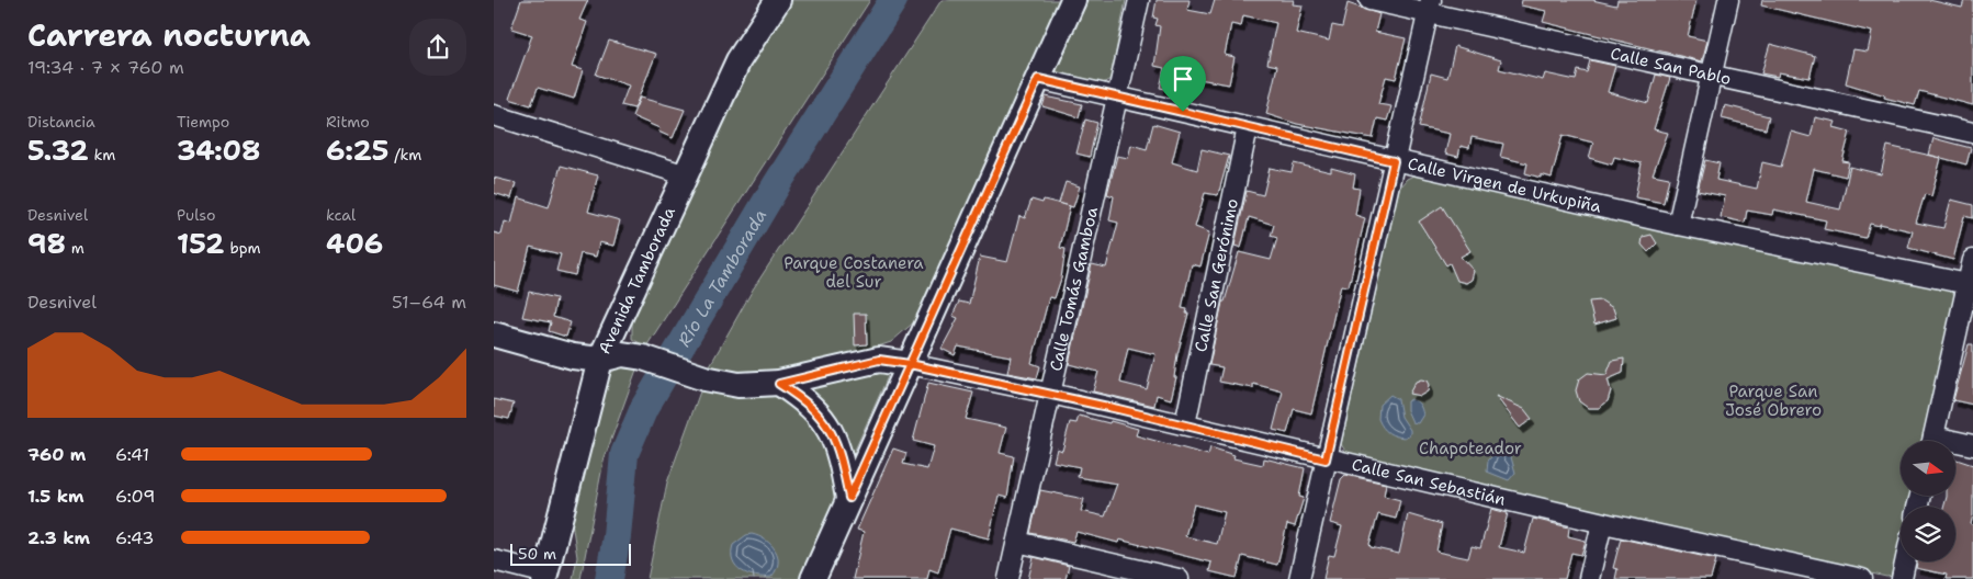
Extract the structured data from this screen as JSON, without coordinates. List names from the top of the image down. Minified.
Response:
{"streets":{"main road":["Avenida Tamborada","Calle San Sebastián"],"street":["Calle San Pablo","Calle Virgen de Urkupiña","Calle San Gerónimo","Calle Tomás Gamboa"]},"crossings":[["Calle Virgen de Urkupiña","Calle San Gerónimo"],["Calle Virgen de Urkupiña","Calle Tomás Gamboa"],["Calle San Gerónimo","Calle San Sebastián"],["Avenida Tamborada","Calle San Sebastián"],["Calle Tomás Gamboa","Calle San Sebastián"]],"water":["Río La Tamborada"],"parks":["Parque Costanera del Sur","Parque San José Obrero","Chapoteador"],"scale_bar":"50 m","north":"right","page":{"heading":["Carrera nocturna","19:34 · 7 × 760 m"],"stats":[["Distancia","5.32 km"],["Tiempo","34:08"],["Ritmo","6:25 /km"],["Desnivel","98 m"],["Pulso","152 bpm"],["kcal","406"]],"chart":["Desnivel","51–64 m"],"list":[{"name":"760 m","note":"6:41"},{"name":"1.5 km","note":"6:09"},{"name":"2.3 km","note":"6:43"}],"scale":"50 m"}}
